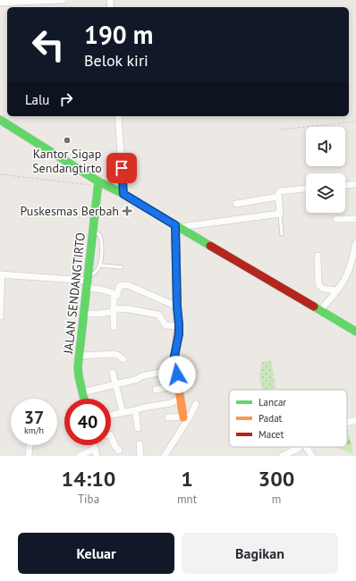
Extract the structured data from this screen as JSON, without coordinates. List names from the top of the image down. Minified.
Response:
{"streets":{"street":["JALAN SENDANGTIRTO"]},"places":{"other":["Kantor Sigap Sendangtirto"],"health":["Puskesmas Berbah"]},"legend":["Lancar","Padat","Macet"],"page":{"turn":["190 m","Belok kiri"],"then":"Lalu","speed":"37 km/h","limit":"40","eta":["14:10","Tiba","1","mnt","300","m"],"buttons":["Keluar","Bagikan"]}}
